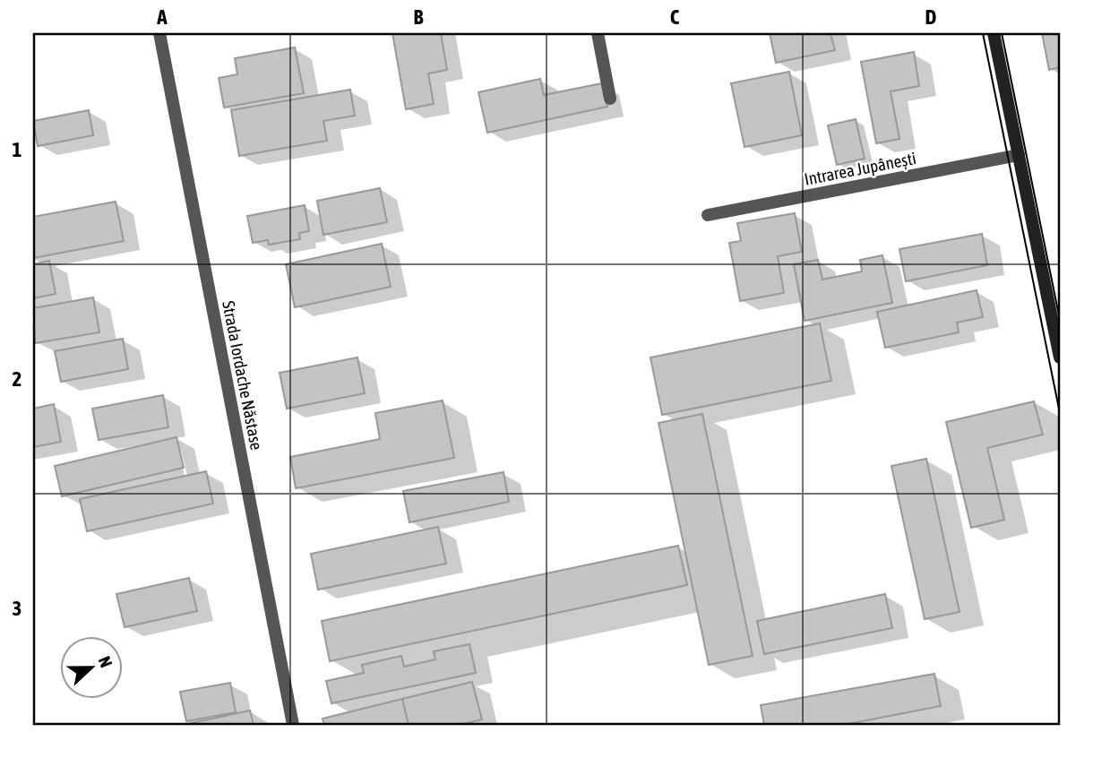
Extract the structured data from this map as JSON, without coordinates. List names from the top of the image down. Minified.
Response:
{"streets":{"street":["Intrarea Jupânești","Strada Iordache Năstase"]},"north":"right","grid":{"columns":["A","B","C","D"],"rows":["1","2","3"]}}
